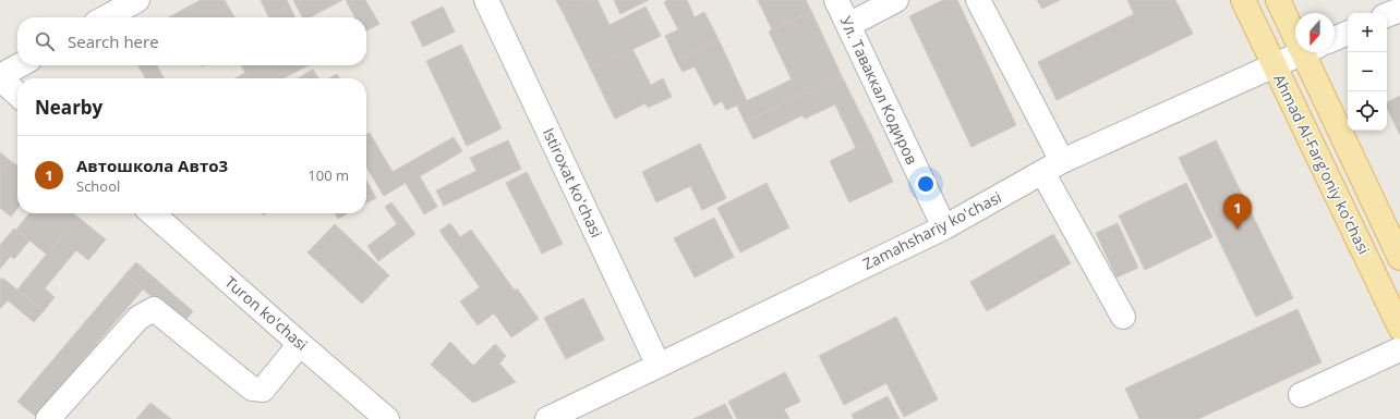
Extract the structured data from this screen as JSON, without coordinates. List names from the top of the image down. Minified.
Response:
{"streets":{"main road":["Ahmad Al-Farg'oniy ko'chasi"],"street":["Ул. Таваккал Кодиров","Istiroxat koʻchasi","Zamahshariy ko'chasi","Turon ko'chasi"]},"crossings":[["Ул. Таваккал Кодиров","Zamahshariy ko'chasi"],["Ahmad Al-Farg'oniy ko'chasi","Zamahshariy ko'chasi"],["Istiroxat koʻchasi","Zamahshariy ko'chasi"]],"north":"bottom","page":{"map_buttons":["+","−"],"search":"Search here","heading":"Nearby","list":[{"mark":"1","name":"Автошкола Авто3","note":"School","value":"100 m"}],"pins":"1"}}
